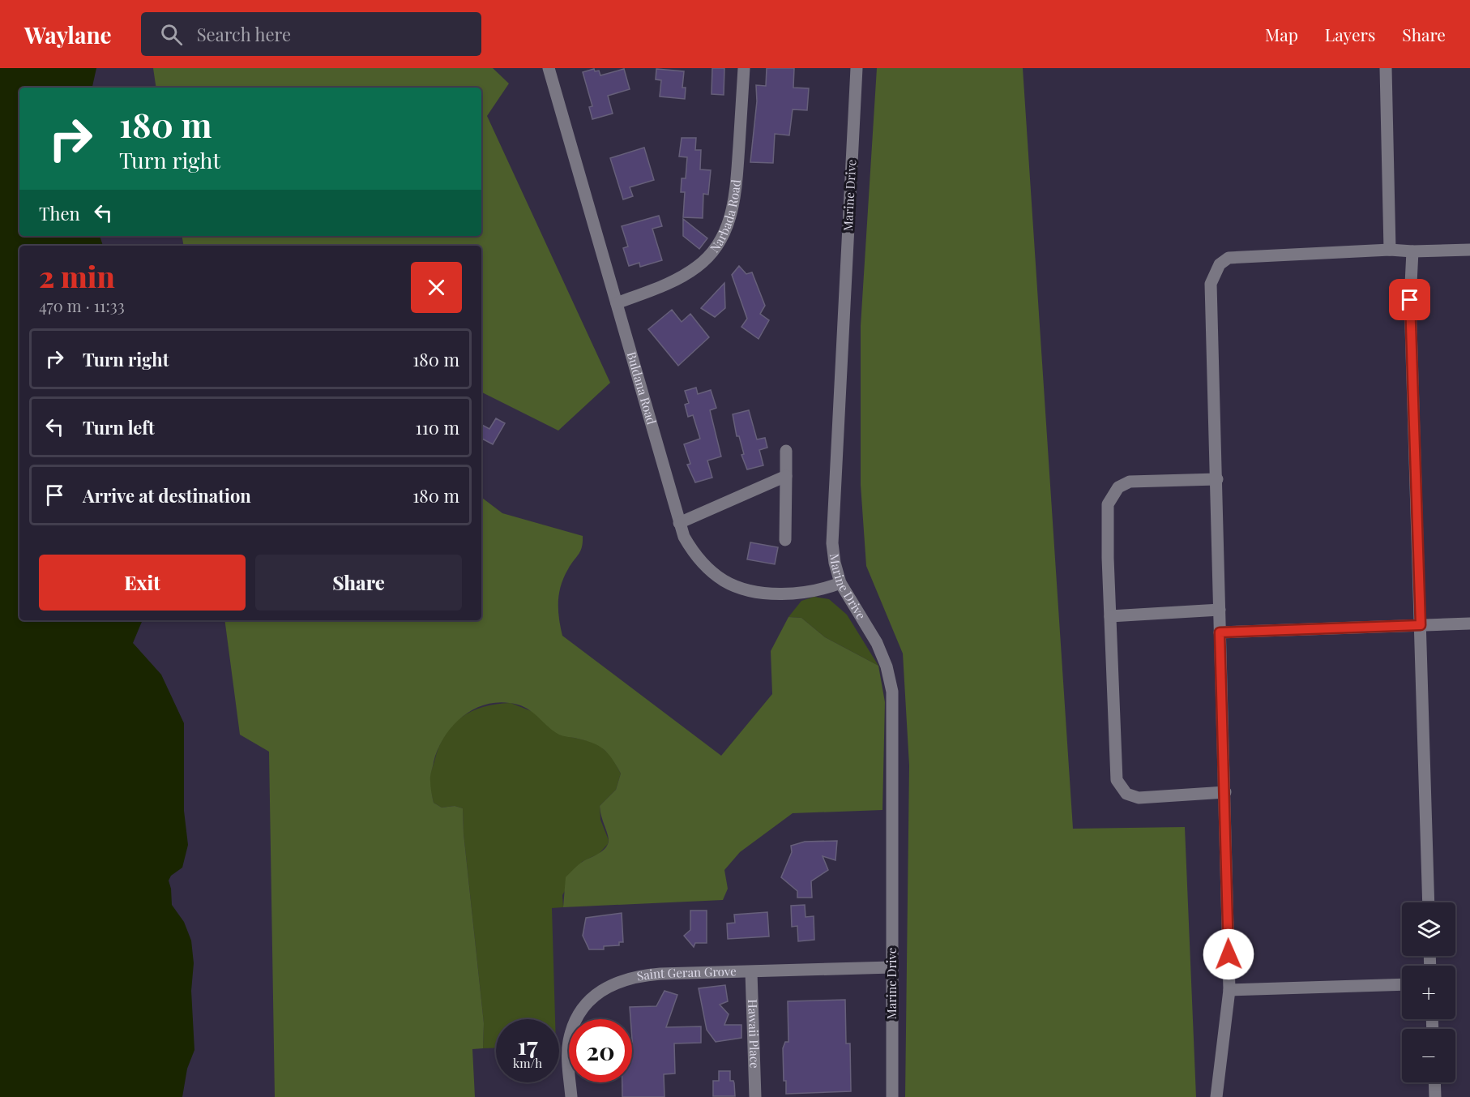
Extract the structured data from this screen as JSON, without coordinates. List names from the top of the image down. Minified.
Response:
{"streets":{"street":["Marine Drive","Narbada Road","Buldana Road","Saint Geran Grove","Hawaii Place"]},"crossings":[["Marine Drive","Buldana Road"],["Marine Drive","Saint Geran Grove"],["Narbada Road","Buldana Road"],["Saint Geran Grove","Hawaii Place"]],"page":{"header":"Waylane","search":"Search here","nav":["Map","Layers","Share"],"turn":["180 m","Turn right"],"then":"Then","heading":["2 min","470 m · 11:33"],"list":[{"name":"Turn right","value":"180 m"},{"name":"Turn left","value":"110 m"},{"name":"Arrive at destination","value":"180 m"}],"buttons":["Exit","Share"],"map_buttons":["+","−"],"speed":"17 km/h","limit":"20"}}
